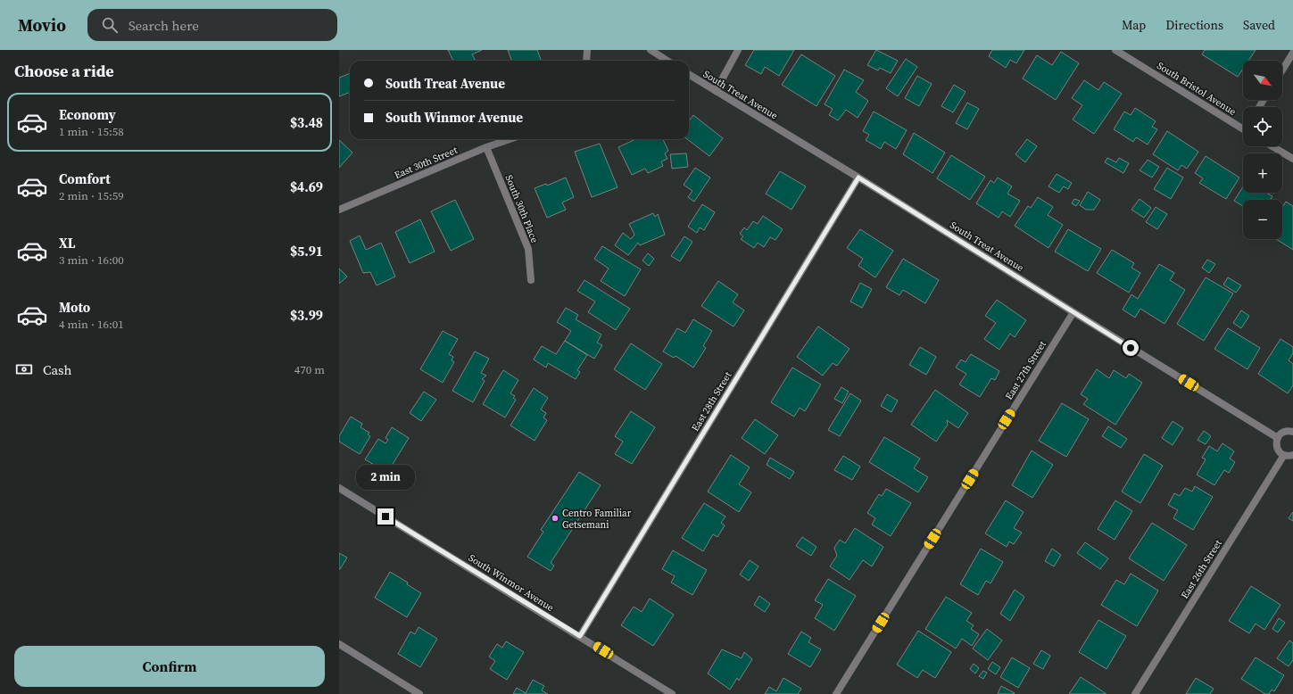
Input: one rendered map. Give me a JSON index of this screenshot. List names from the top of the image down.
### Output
{
  "streets": {
    "street": [
      "South Bristol Avenue",
      "South Treat Avenue",
      "East 30th Street",
      "South 30th Place",
      "East 27th Street",
      "East 28th Street",
      "East 26th Street",
      "South Winmor Avenue"
    ]
  },
  "crossings": [
    ["South Treat Avenue", "East 27th Street"],
    ["South Treat Avenue", "East 28th Street"],
    ["East 30th Street", "South 30th Place"],
    ["East 28th Street", "South Winmor Avenue"]
  ],
  "places": ["Centro Familiar Getsemani"],
  "north": "bottom right",
  "page": {
    "header": "Movio",
    "search": "Search here",
    "nav": ["Map", "Directions", "Saved"],
    "heading": "Choose a ride",
    "map_buttons": ["+", "−"],
    "banner": ["South Treat Avenue", "South Winmor Avenue"],
    "list": [
      {
        "name": "Economy",
        "note": "1 min · 15:58",
        "value": "$3.48"
      },
      {
        "name": "Comfort",
        "note": "2 min · 15:59",
        "value": "$4.69"
      },
      {
        "name": "XL",
        "note": "3 min · 16:00",
        "value": "$5.91"
      },
      {
        "name": "Moto",
        "note": "4 min · 16:01",
        "value": "$3.99"
      }
    ],
    "pay": ["Cash", "470 m"],
    "bubble": "2 min",
    "buttons": "Confirm"
  }
}
